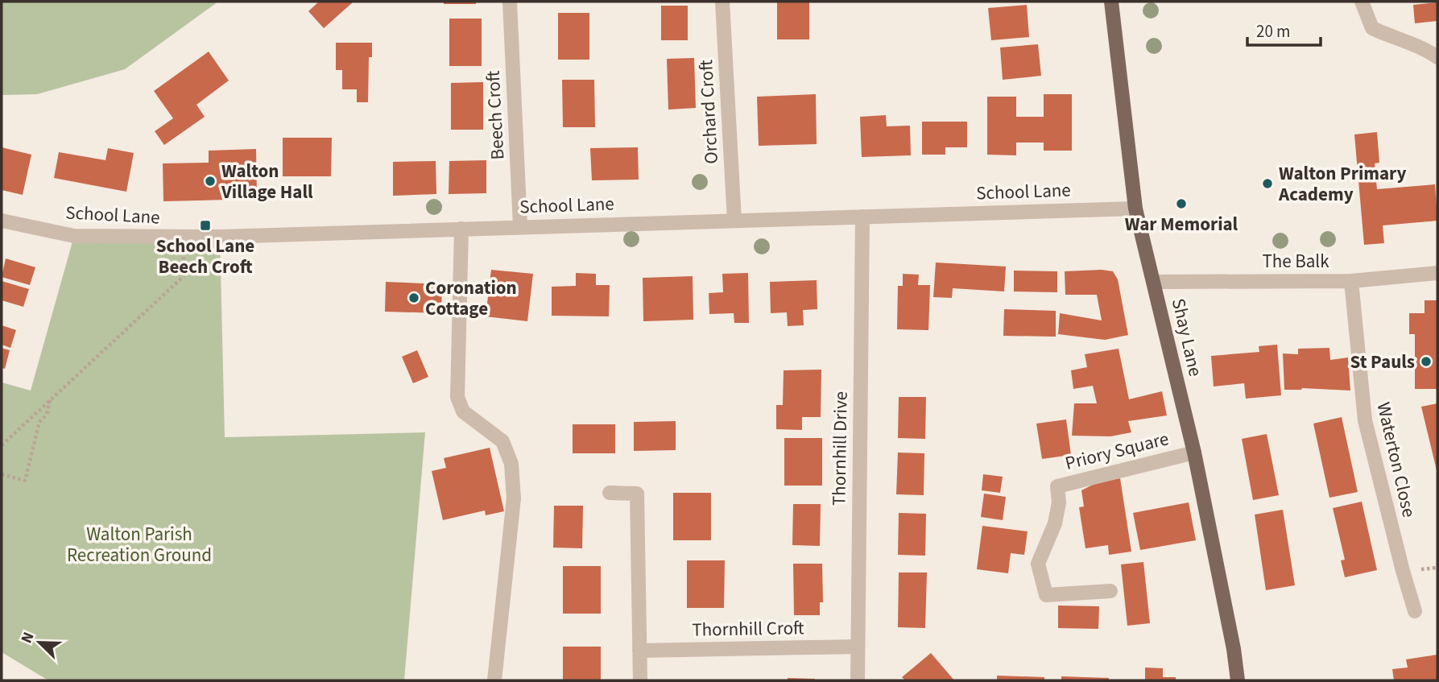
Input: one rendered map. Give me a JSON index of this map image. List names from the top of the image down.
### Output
{
  "streets": {
    "main road": ["Shay Lane"],
    "street": [
      "Orchard Croft",
      "Beech Croft",
      "School Lane",
      "The Balk",
      "Thornhill Drive",
      "Priory Square",
      "Waterton Close",
      "Thornhill Croft"
    ]
  },
  "crossings": [
    ["Orchard Croft", "School Lane"],
    ["Beech Croft", "School Lane"],
    ["School Lane", "Shay Lane"],
    ["School Lane", "Thornhill Drive"],
    ["The Balk", "Shay Lane"],
    ["The Balk", "Waterton Close"],
    ["Shay Lane", "Priory Square"],
    ["Thornhill Drive", "Thornhill Croft"]
  ],
  "parks": ["Walton Parish Recreation Ground"],
  "places": {
    "other": [
      "Walton Village Hall",
      "Walton Primary Academy",
      "War Memorial",
      "Coronation Cottage",
      "St Pauls"
    ],
    "transit": ["School Lane Beech Croft"]
  },
  "scale_bar": "20 m",
  "north": "top left"
}
